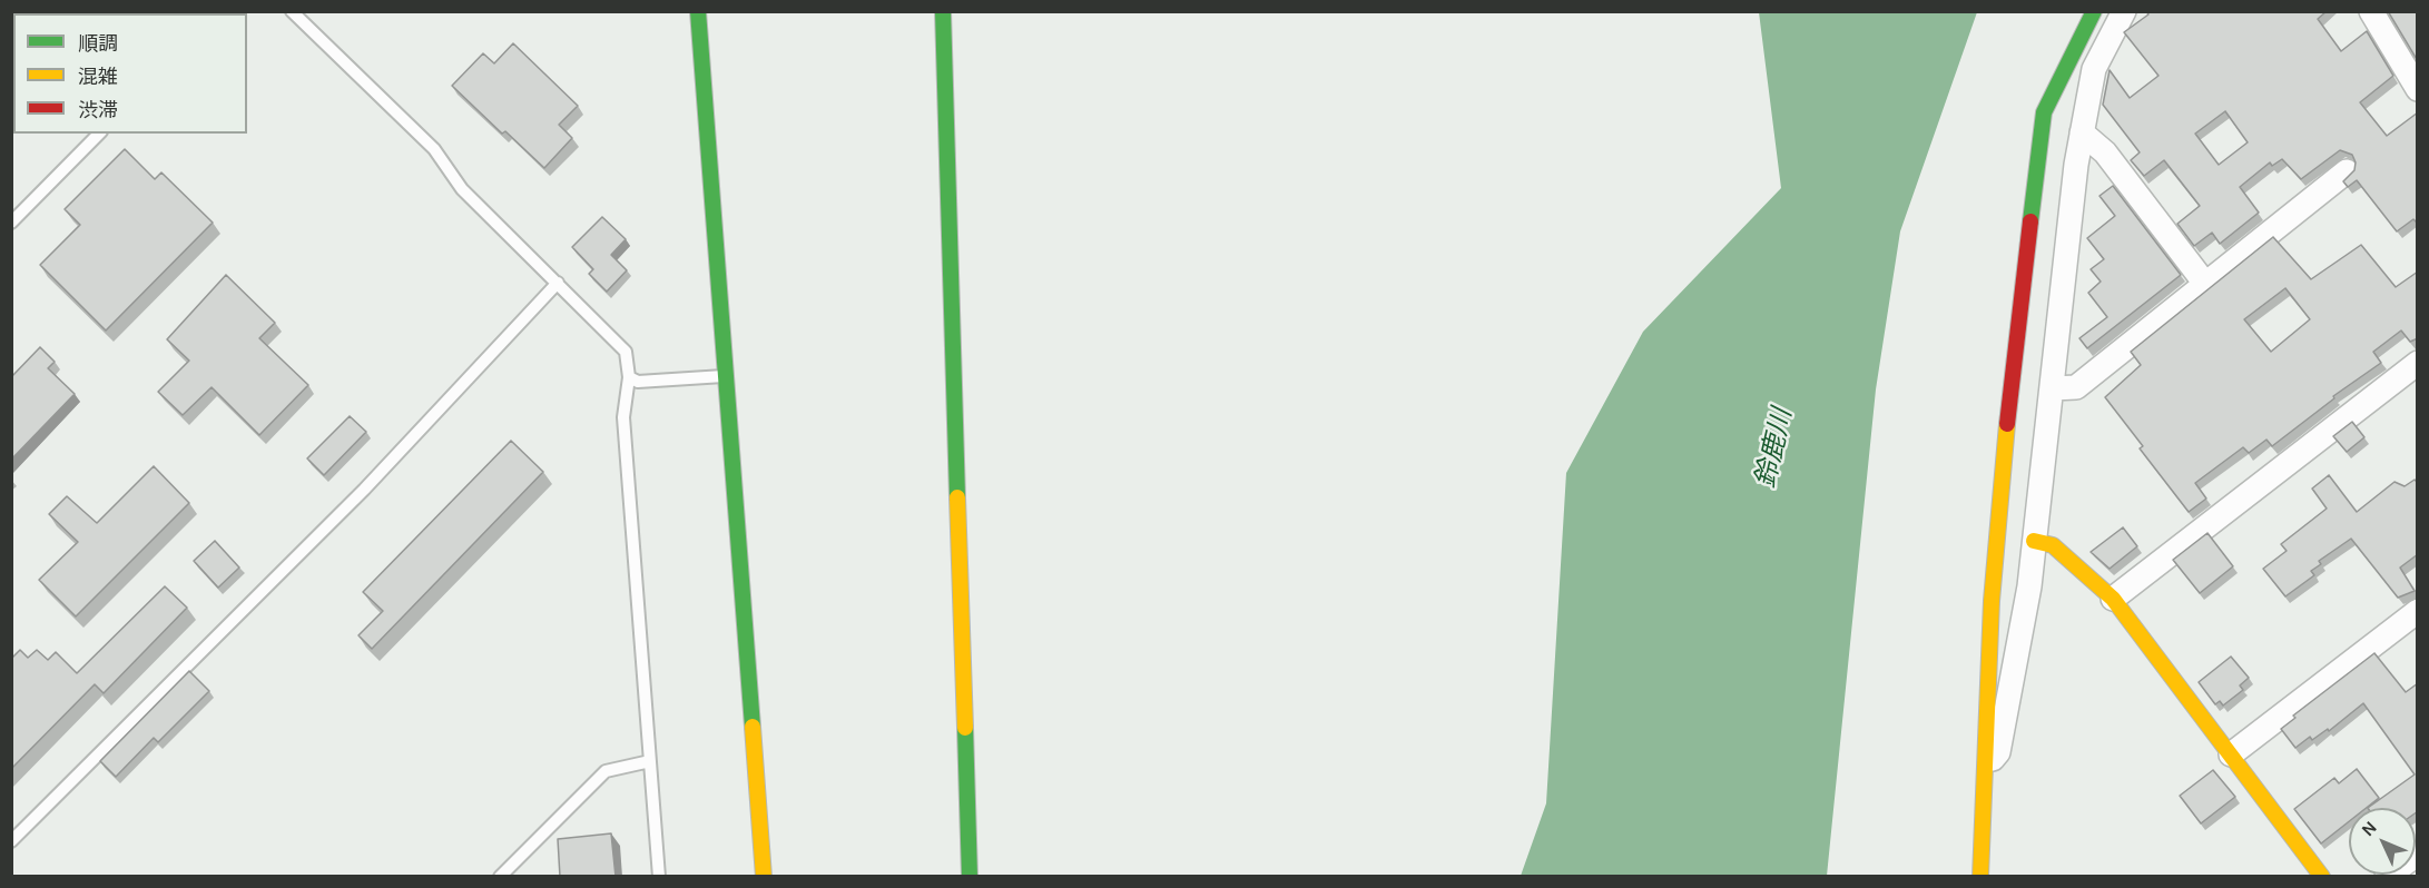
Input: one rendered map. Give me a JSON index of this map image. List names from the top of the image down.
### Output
{
  "water": ["鈴鹿川"],
  "legend": ["順調", "混雑", "渋滞"],
  "north": "top left"
}
